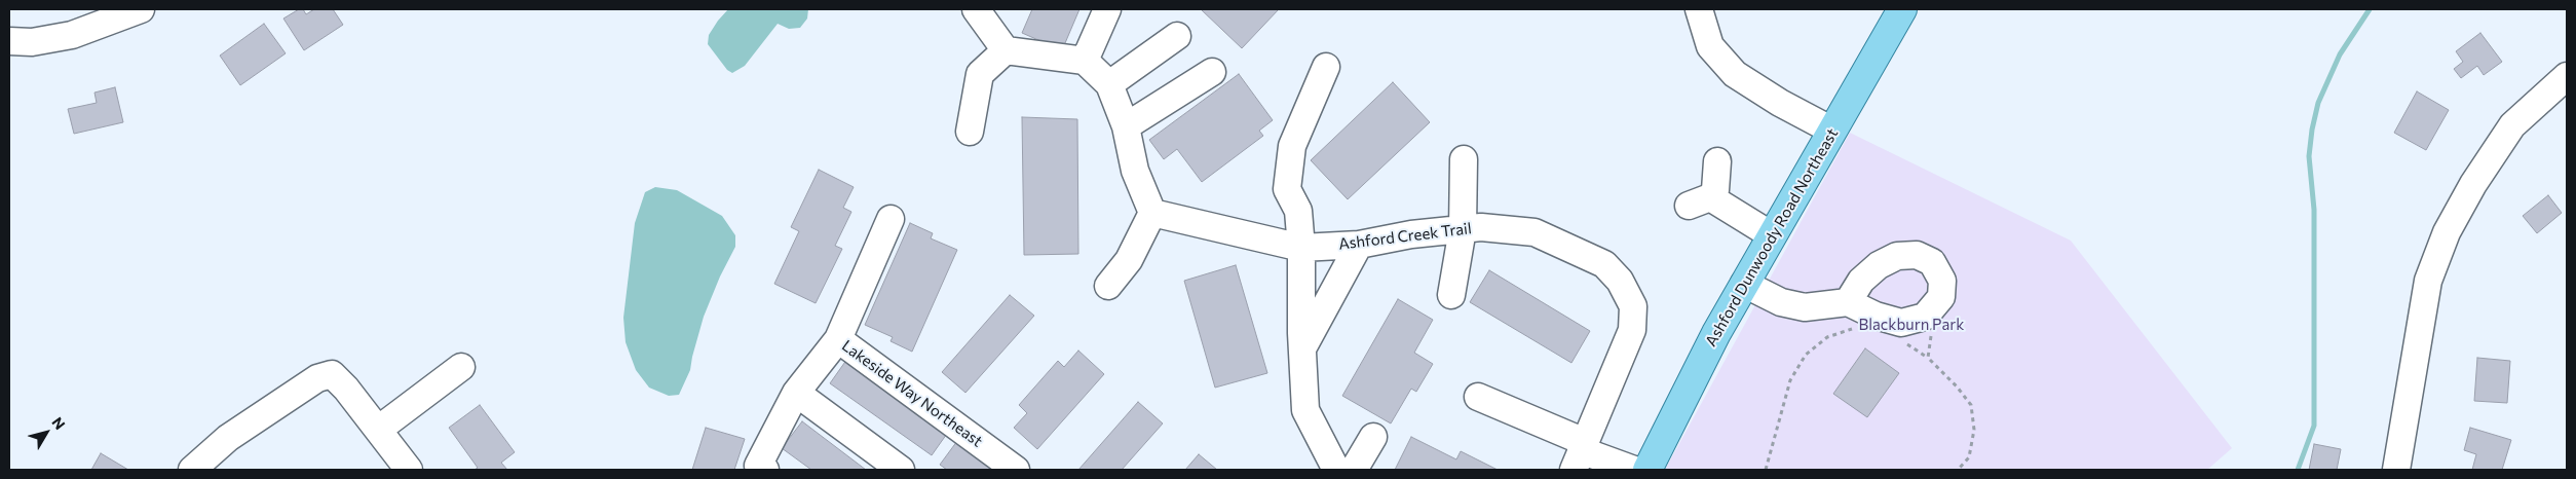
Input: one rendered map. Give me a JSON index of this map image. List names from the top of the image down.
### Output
{
  "streets": {
    "main road": ["Ashford Dunwoody Road Northeast"],
    "street": ["Ashford Creek Trail", "Lakeside Way Northeast"]
  },
  "parks": ["Blackburn Park"],
  "north": "top right"
}
